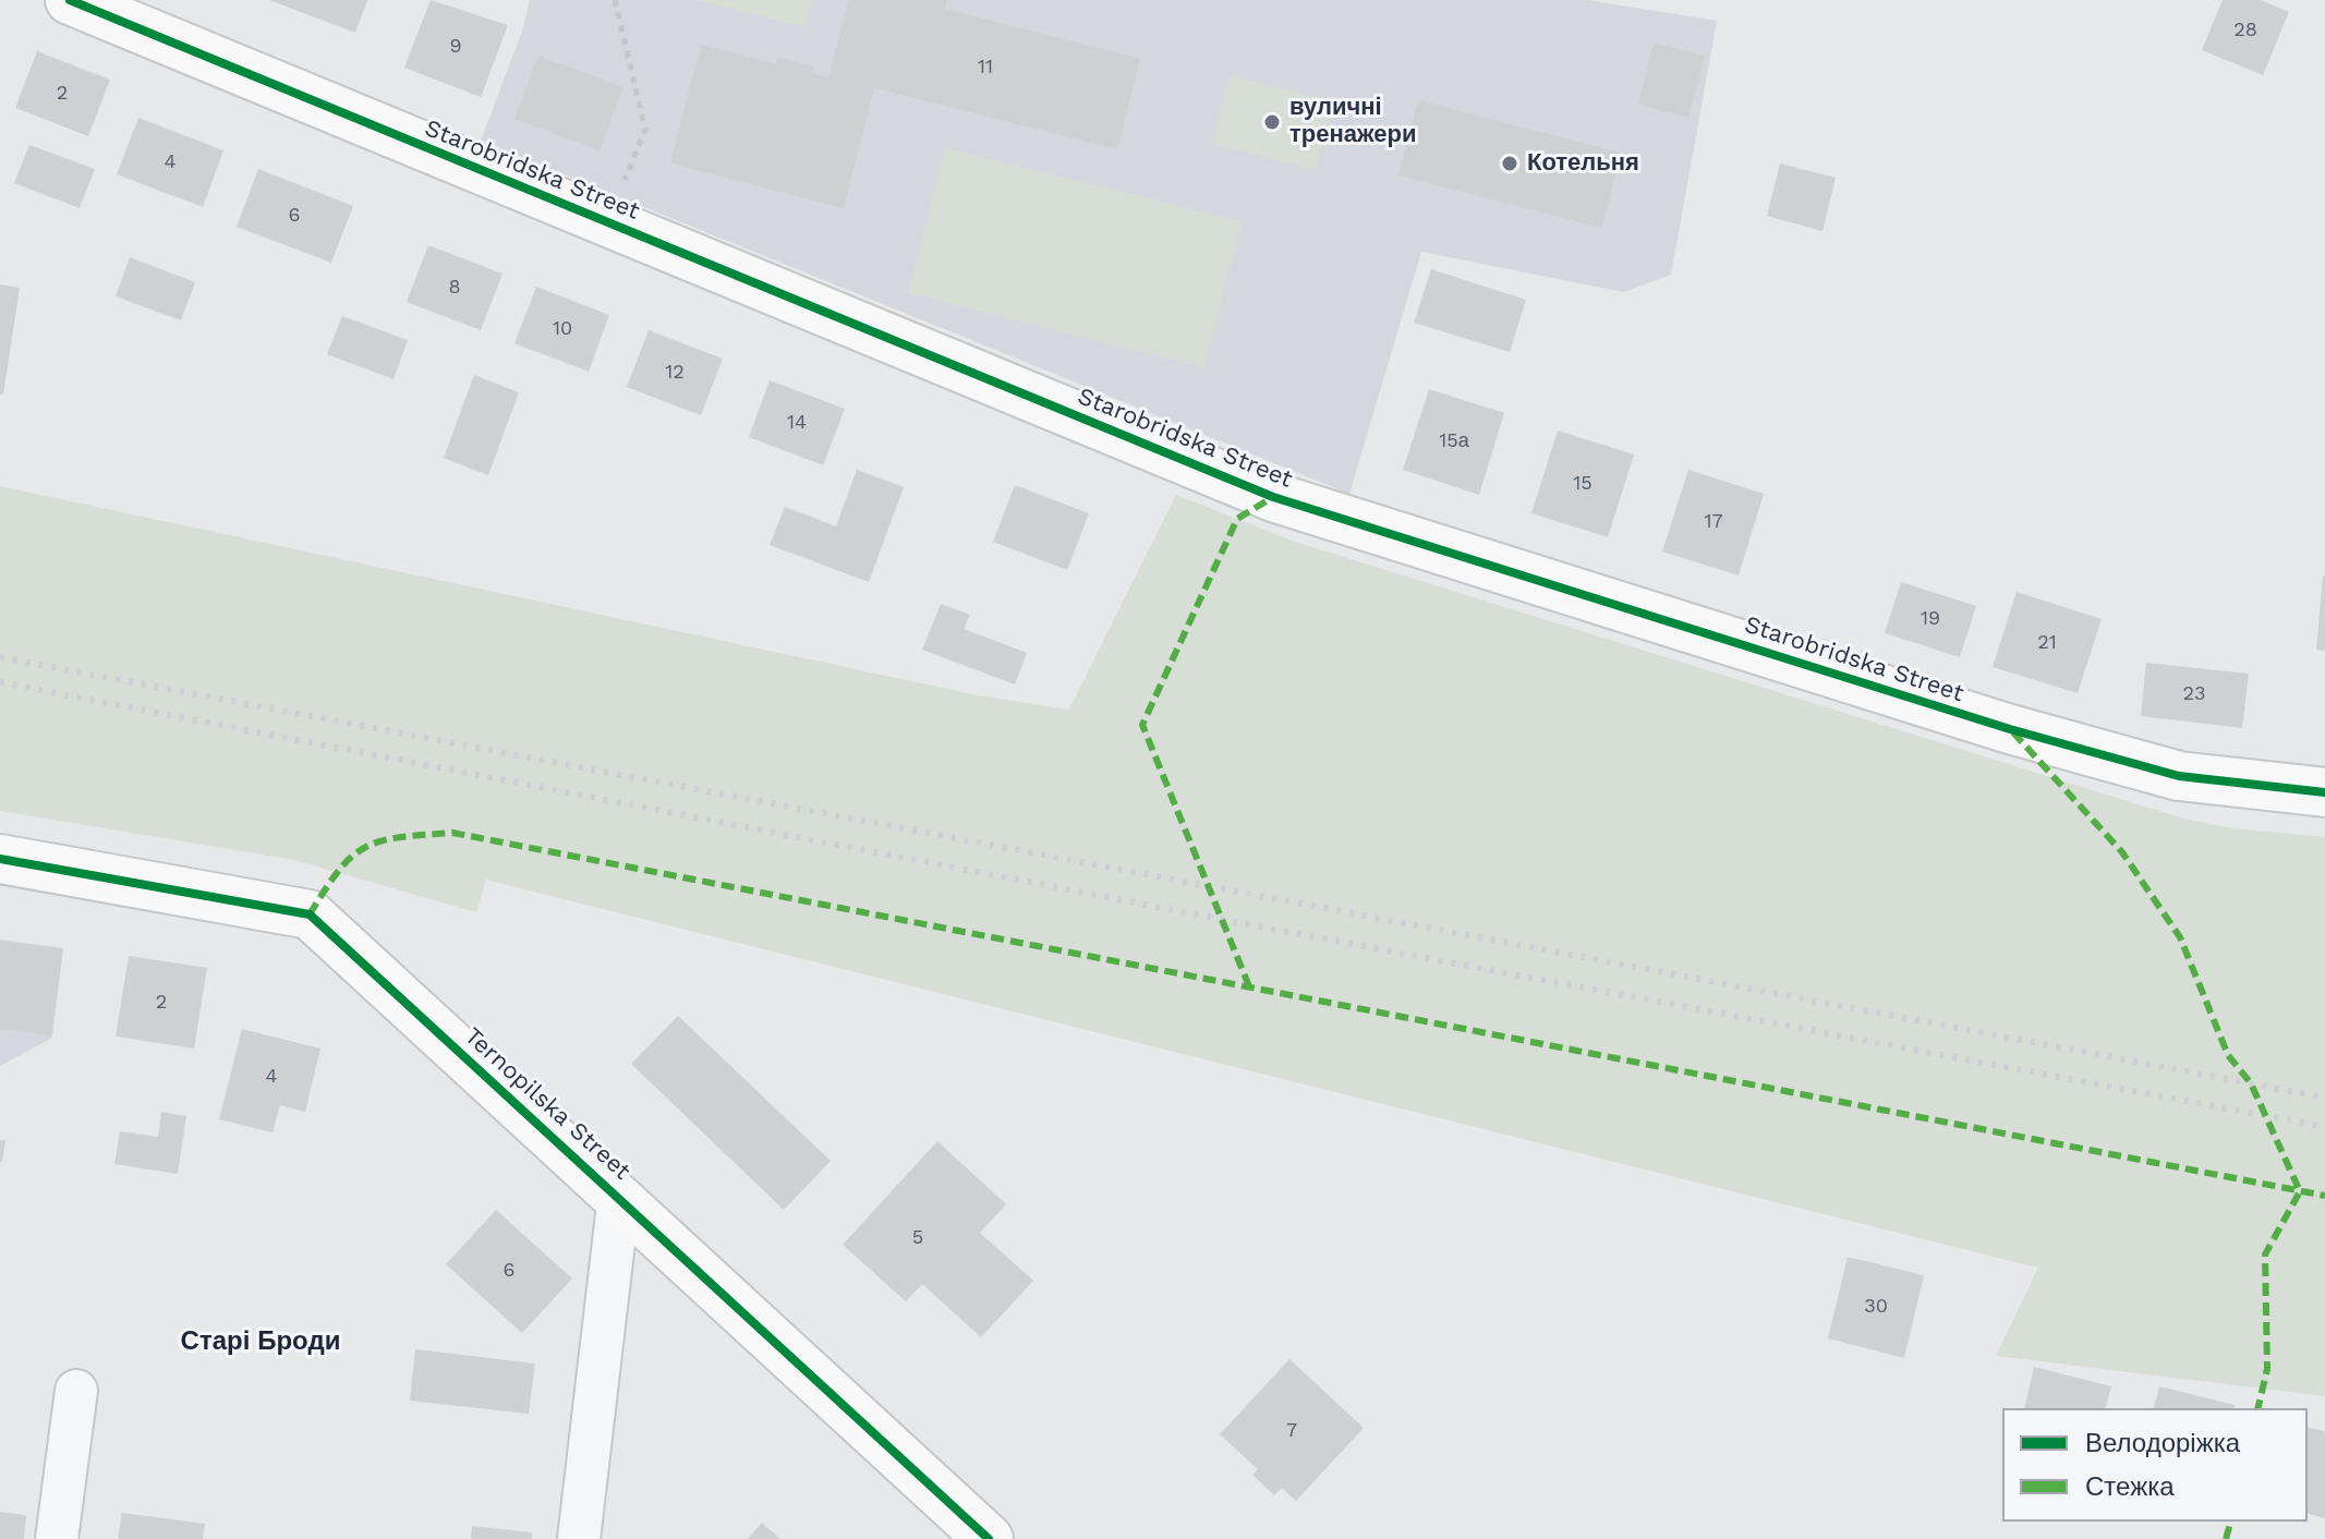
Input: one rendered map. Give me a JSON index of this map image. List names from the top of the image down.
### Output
{
  "streets": {
    "street": ["Starobridska Street", "Ternopilska Street"]
  },
  "districts": ["Старі Броди"],
  "places": ["вуличні тренажери", "Котельня"],
  "house_numbers": [
    "28",
    "9",
    "11",
    "2",
    "4",
    "6",
    "8",
    "10",
    "12",
    "14",
    "15а",
    "15",
    "17",
    "19",
    "21",
    "23",
    "2",
    "4",
    "5",
    "6",
    "30",
    "7"
  ],
  "legend": ["Велодоріжка", "Стежка"]
}
